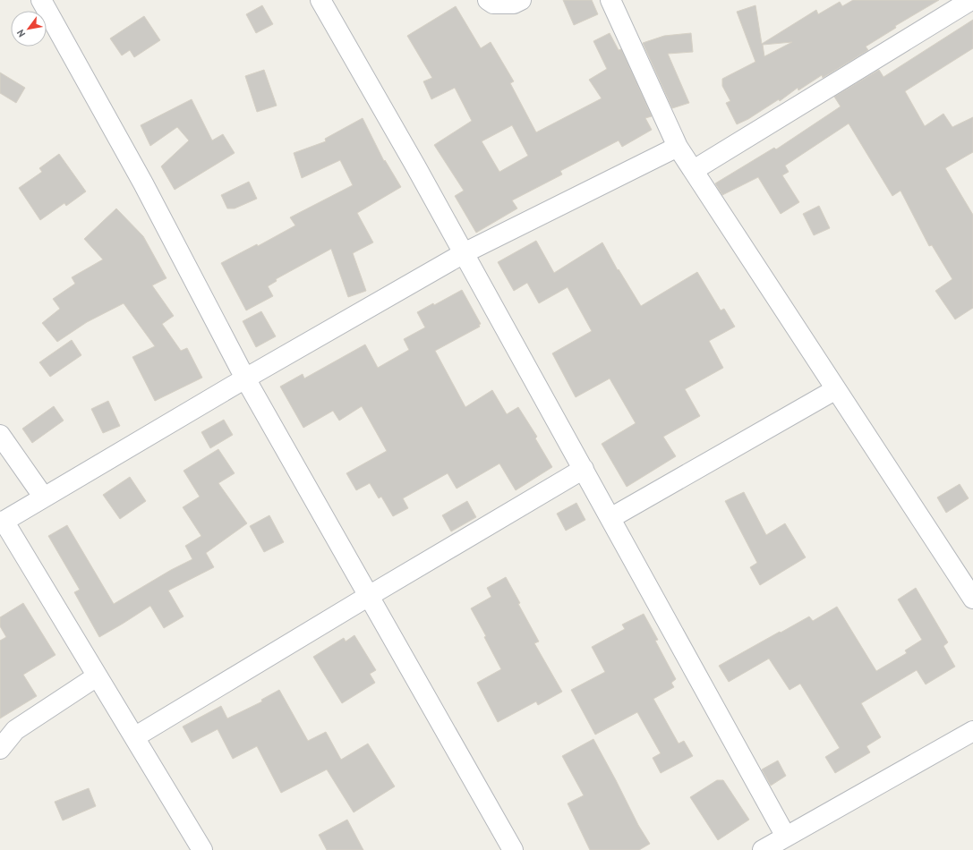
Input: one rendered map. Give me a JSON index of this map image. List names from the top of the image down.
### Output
{
  "north": "bottom left"
}
